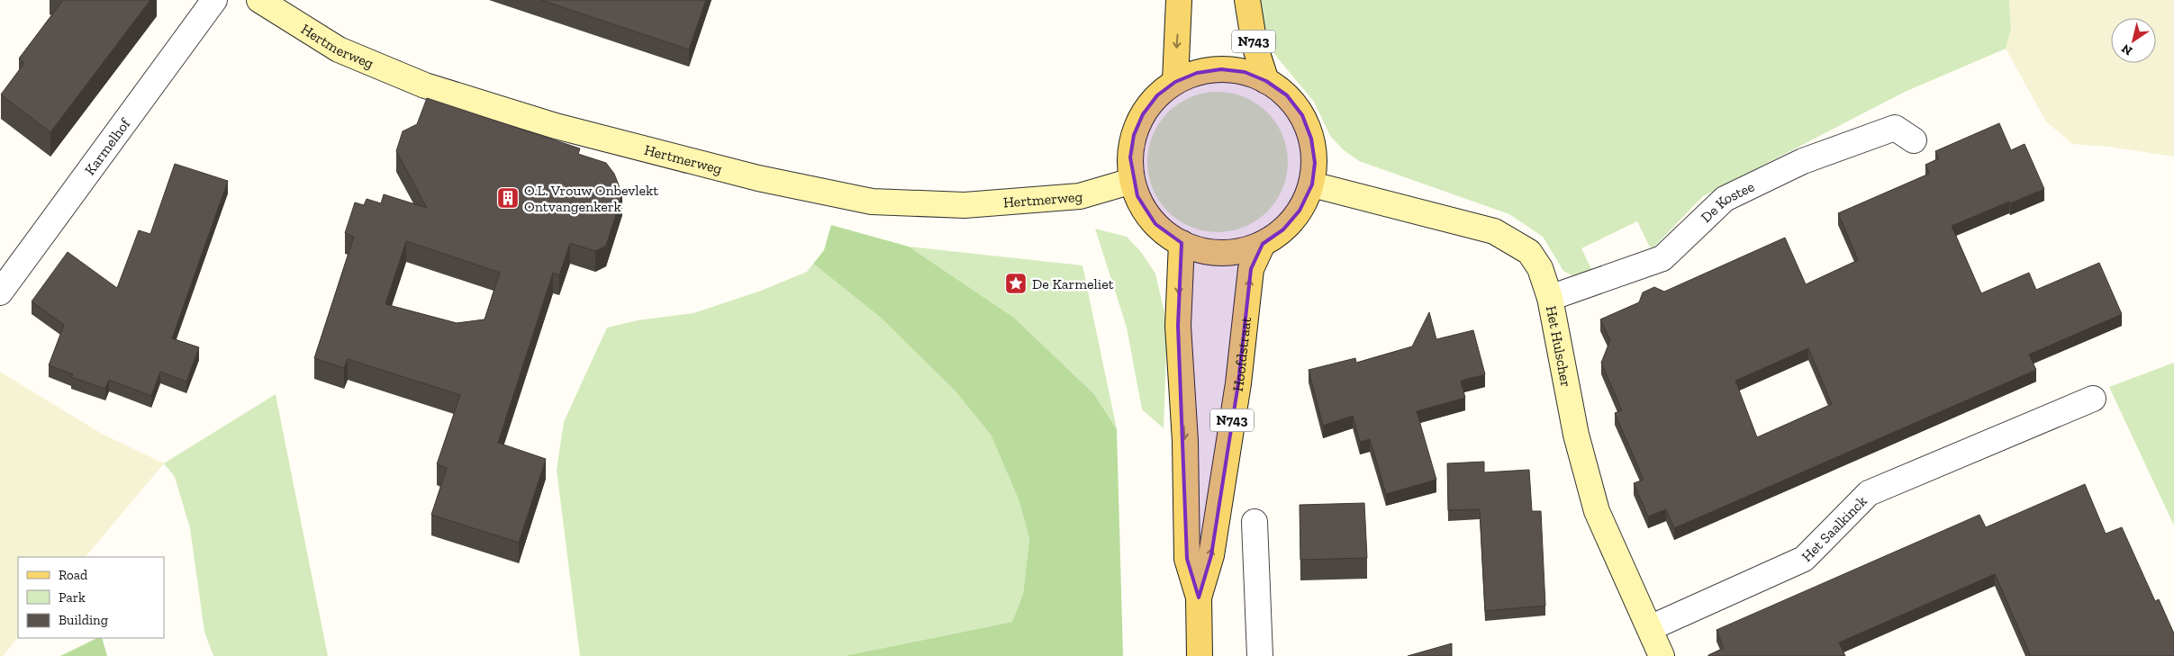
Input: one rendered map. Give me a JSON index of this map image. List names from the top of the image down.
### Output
{
  "streets": {
    "main road": ["N743", "Hoofdstraat"],
    "street": [
      "Hertmerweg",
      "Karmelhof",
      "De Kostee",
      "Het Hulscher",
      "Het Saalkinck"
    ]
  },
  "crossings": [
    ["N743", "Hertmerweg"],
    ["N743", "Het Hulscher"],
    ["N743", "Hoofdstraat"],
    ["De Kostee", "Het Hulscher"],
    ["Het Hulscher", "Het Saalkinck"]
  ],
  "places": {
    "building": ["O.L. Vrouw Onbevlekt Ontvangenkerk"],
    "place": ["De Karmeliet"]
  },
  "legend": ["Road", "Park", "Building"],
  "north": "bottom left"
}
